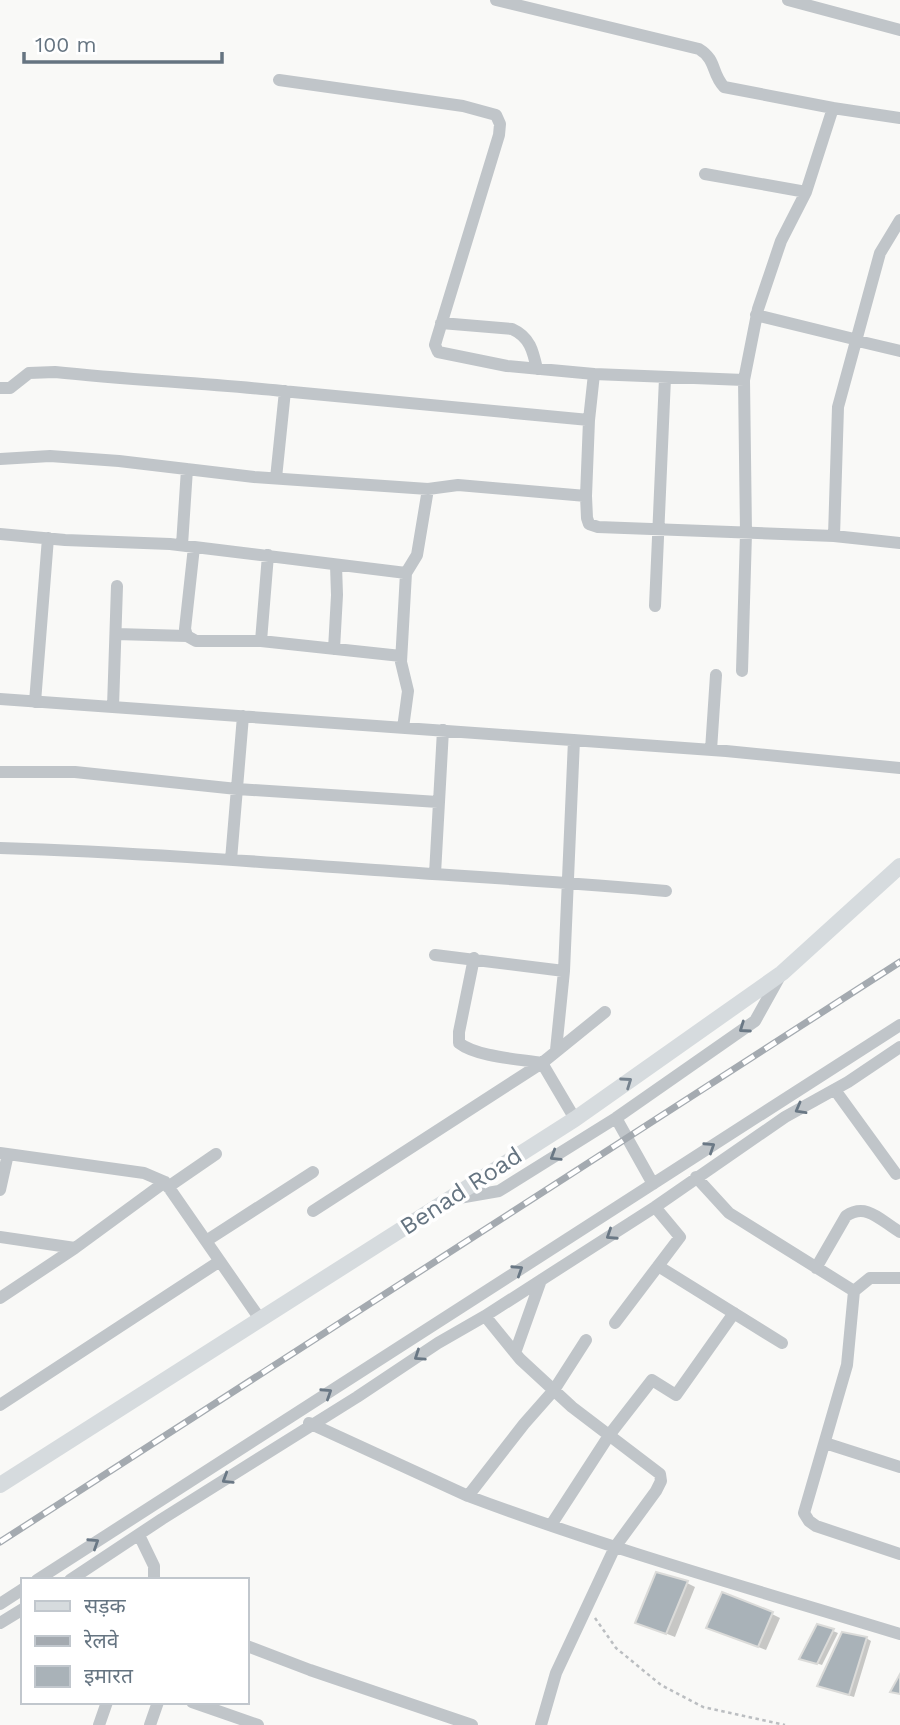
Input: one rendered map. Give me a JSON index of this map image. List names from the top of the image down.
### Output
{
  "streets": {
    "main road": ["Benad Road"]
  },
  "legend": ["सड़क", "रेलवे", "इमारत"],
  "scale_bar": "100 m"
}
